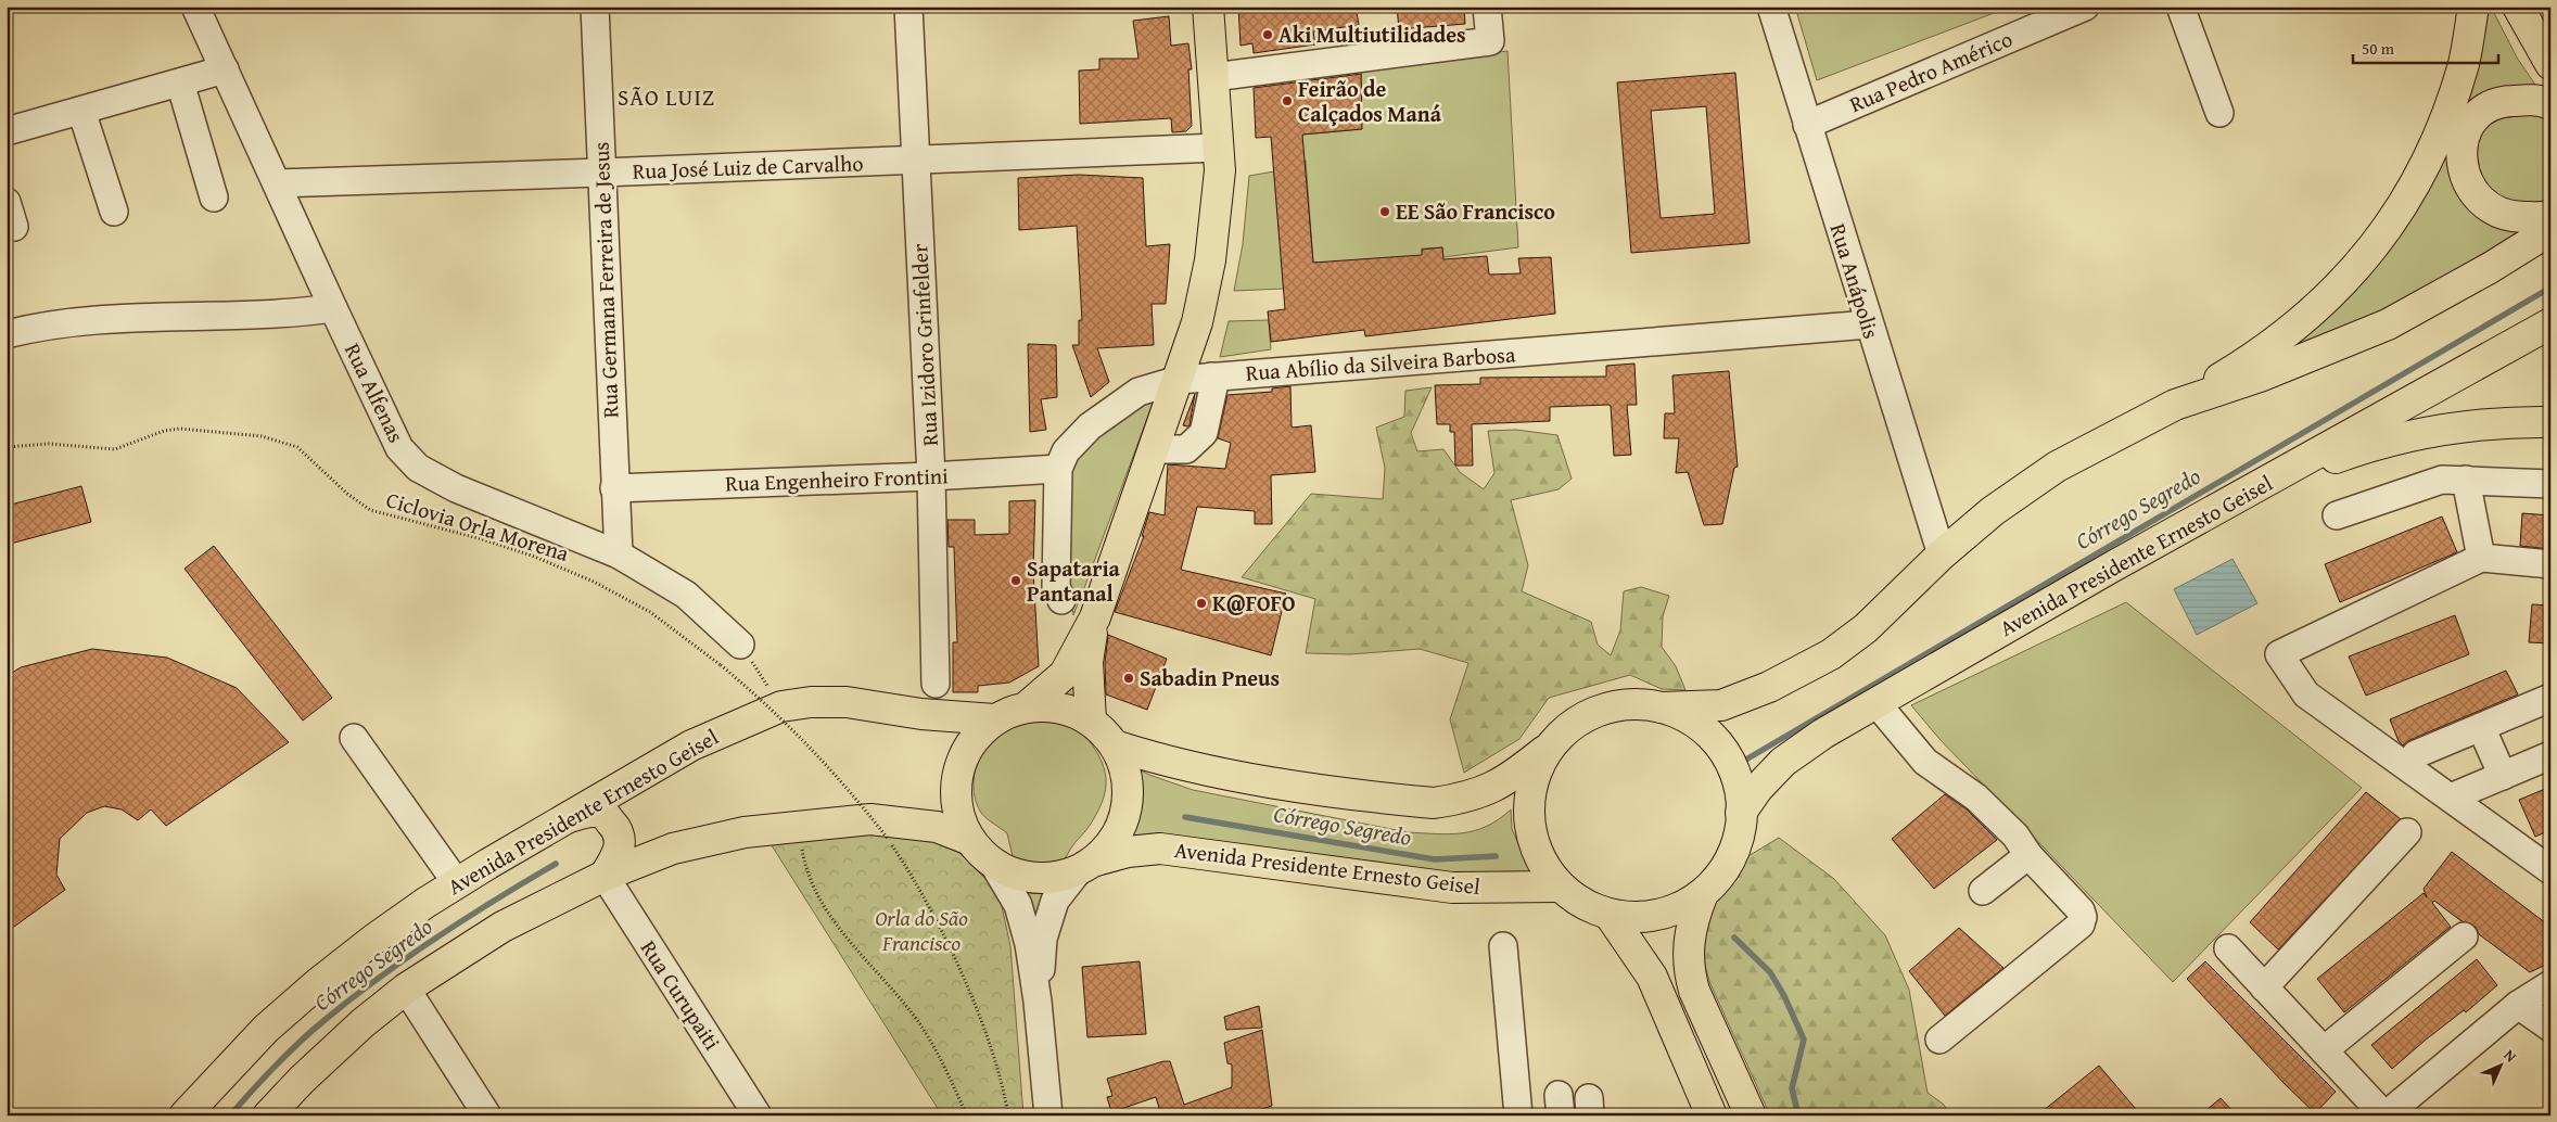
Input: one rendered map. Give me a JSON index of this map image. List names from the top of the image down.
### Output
{
  "streets": {
    "main road": ["Avenida Presidente Ernesto Geisel"],
    "street": [
      "Rua Pedro Américo",
      "Rua José Luiz de Carvalho",
      "Rua Germana Ferreira de Jesus",
      "Rua Anápolis",
      "Rua Izidoro Grinfelder",
      "Rua Abílio da Silveira Barbosa",
      "Rua Alfenas",
      "Rua Engenheiro Frontini",
      "Rua Curupaiti"
    ],
    "path": ["Ciclovia Orla Morena"]
  },
  "crossings": [
    ["Rua Pedro Américo", "Rua Anápolis"],
    ["Rua José Luiz de Carvalho", "Rua Germana Ferreira de Jesus"],
    ["Rua José Luiz de Carvalho", "Rua Izidoro Grinfelder"],
    ["Rua José Luiz de Carvalho", "Rua Alfenas"],
    ["Rua Germana Ferreira de Jesus", "Rua Alfenas"],
    ["Rua Germana Ferreira de Jesus", "Rua Engenheiro Frontini"],
    ["Rua Anápolis", "Rua Abílio da Silveira Barbosa"],
    ["Rua Izidoro Grinfelder", "Rua Engenheiro Frontini"],
    ["Rua Abílio da Silveira Barbosa", "Rua Engenheiro Frontini"]
  ],
  "districts": ["SÃO LUIZ"],
  "water": ["Córrego Segredo"],
  "parks": ["Orla do São Francisco"],
  "places": [
    "Aki Multiutilidades",
    "Feirão de Calçados Maná",
    "EE São Francisco",
    "Sapataria Pantanal",
    "K@FOFO",
    "Sabadin Pneus"
  ],
  "scale_bar": "50 m",
  "north": "top right"
}
